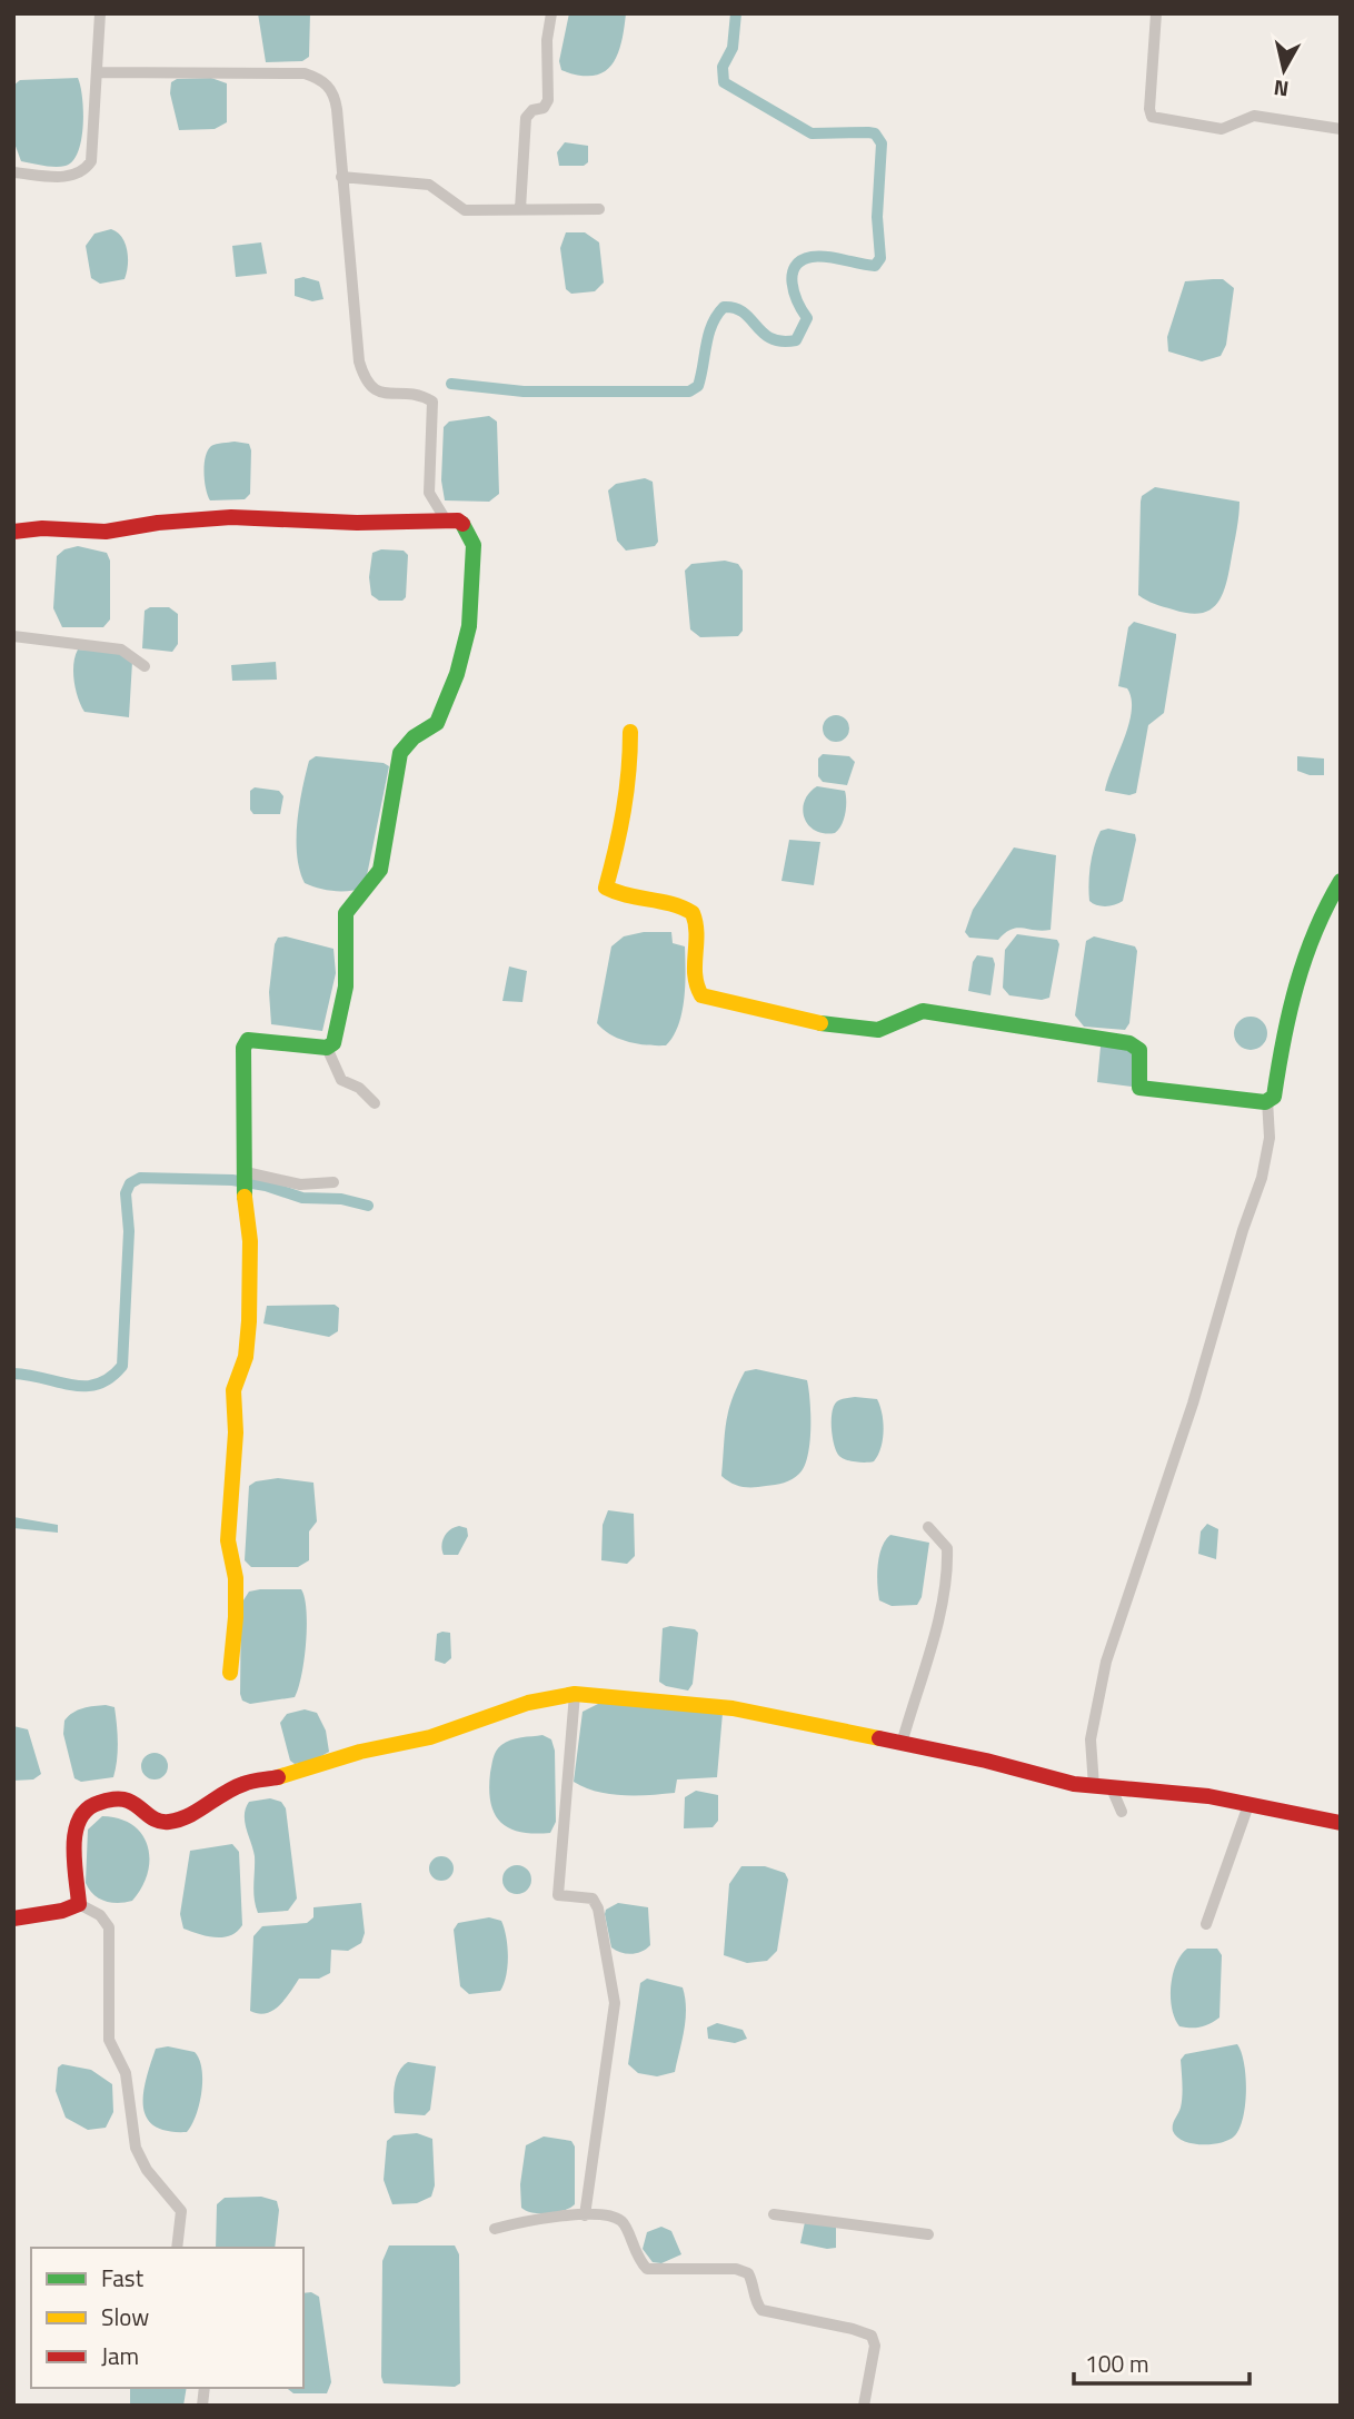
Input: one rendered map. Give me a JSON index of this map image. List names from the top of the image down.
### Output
{
  "legend": ["Fast", "Slow", "Jam"],
  "scale_bar": "100 m",
  "north": "bottom"
}
